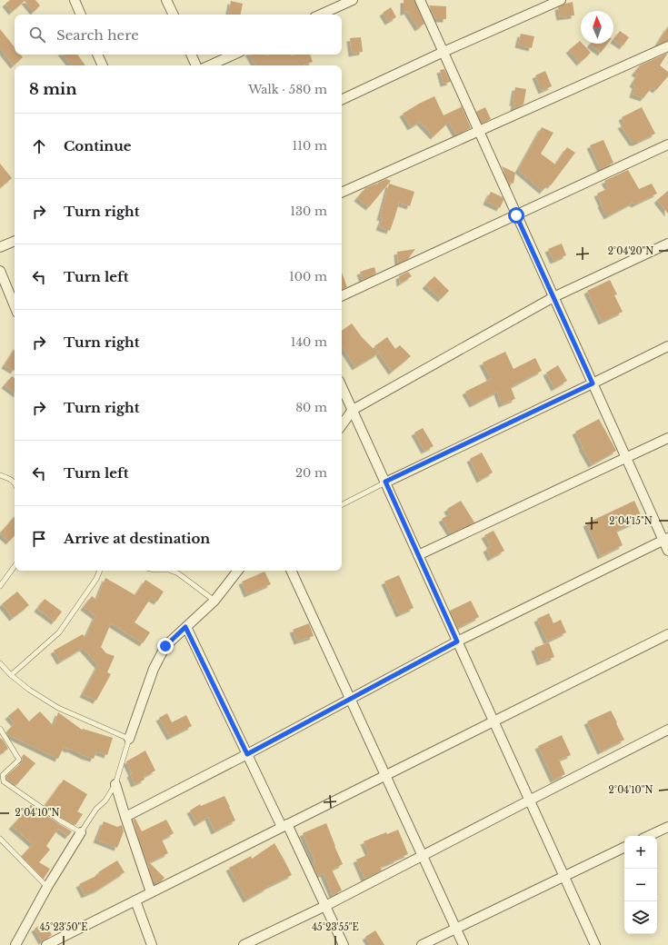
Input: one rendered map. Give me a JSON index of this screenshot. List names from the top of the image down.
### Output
{
  "north": "top",
  "page": {
    "search": "Search here",
    "heading": ["8 min", "Walk · 580 m"],
    "list": [
      ["Continue", "110 m"],
      ["Turn right", "130 m"],
      ["Turn left", "100 m"],
      ["Turn right", "140 m"],
      ["Turn right", "80 m"],
      ["Turn left", "20 m"],
      "Arrive at destination"
    ],
    "map_buttons": ["+", "−"]
  },
  "coordinates": [
    "2°04'20\"N",
    "2°04'15\"N",
    "2°04'10\"N",
    "45°23'50\"E",
    "45°23'55\"E"
  ]
}
